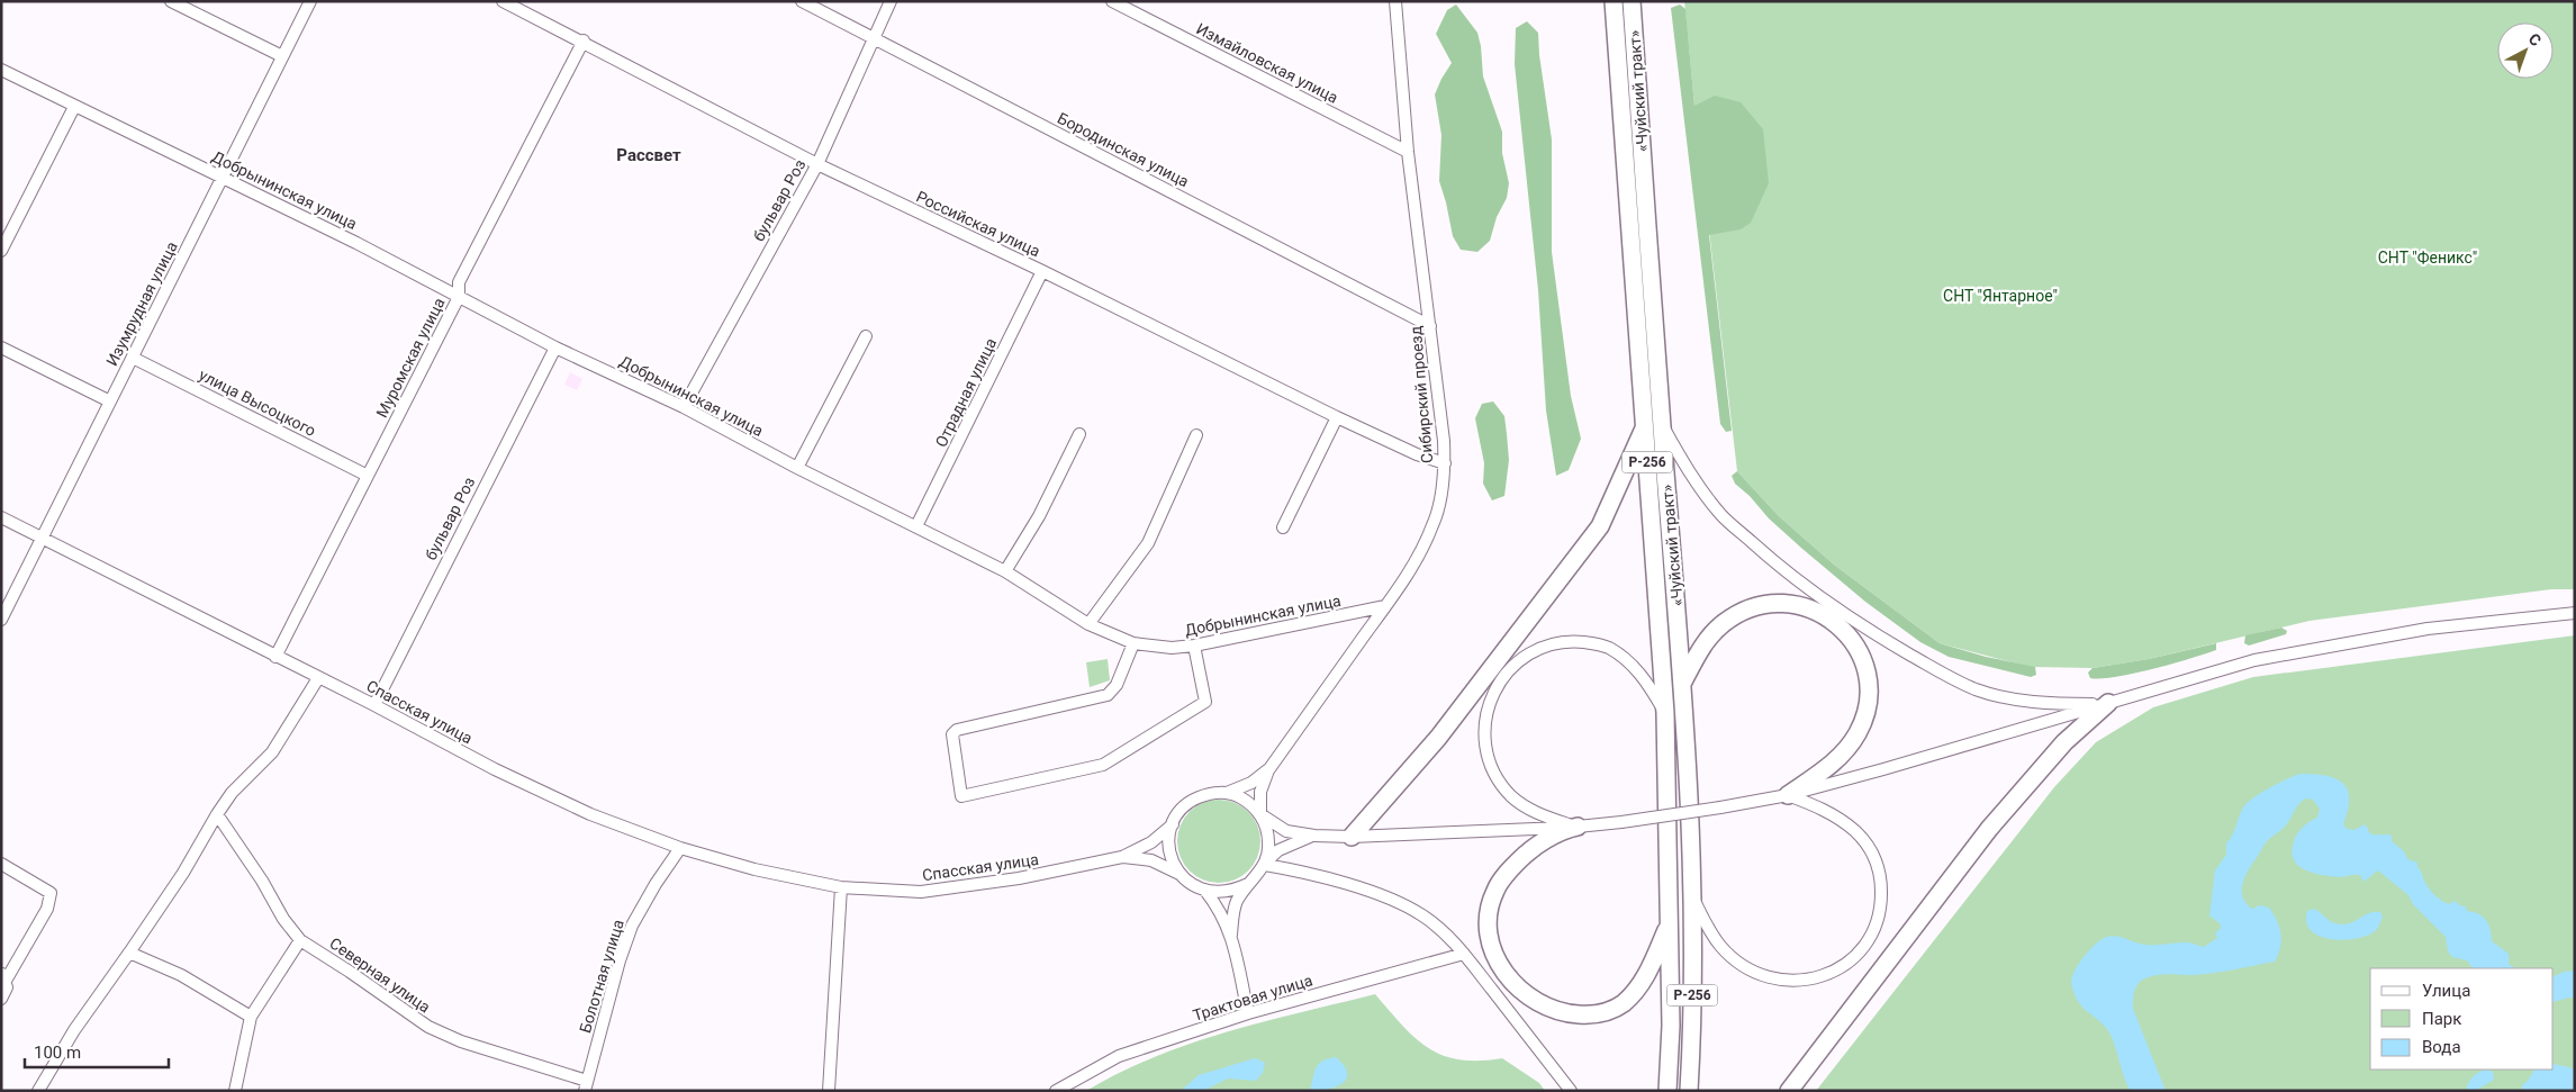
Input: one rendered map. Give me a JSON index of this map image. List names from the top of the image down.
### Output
{
  "streets": {
    "highway": ["«Чуйский тракт»", "Р-256"],
    "street": [
      "Измайловская улица",
      "Бородинская улица",
      "Добрынинская улица",
      "бульвар Роз",
      "Российская улица",
      "Изумрудная улица",
      "Муромская улица",
      "Отрадная улица",
      "Сибирский проезд",
      "улица Высоцкого",
      "Спасская улица",
      "Северная улица",
      "Болотная улица",
      "Трактовая улица"
    ]
  },
  "crossings": [
    ["Измайловская улица", "Сибирский проезд"],
    ["Бородинская улица", "бульвар Роз"],
    ["Бородинская улица", "Сибирский проезд"],
    ["Добрынинская улица", "бульвар Роз"],
    ["Добрынинская улица", "Изумрудная улица"],
    ["Добрынинская улица", "Муромская улица"],
    ["Добрынинская улица", "Отрадная улица"],
    ["Добрынинская улица", "Сибирский проезд"],
    ["бульвар Роз", "Российская улица"],
    ["бульвар Роз", "Спасская улица"],
    ["Российская улица", "Муромская улица"],
    ["Российская улица", "Отрадная улица"],
    ["Российская улица", "Сибирский проезд"],
    ["Изумрудная улица", "улица Высоцкого"],
    ["Изумрудная улица", "Спасская улица"],
    ["Муромская улица", "улица Высоцкого"],
    ["Муромская улица", "Спасская улица"],
    ["Сибирский проезд", "Спасская улица"],
    ["Спасская улица", "Болотная улица"],
    ["Северная улица", "Болотная улица"]
  ],
  "districts": ["Рассвет"],
  "parks": ["СНТ \"Феникс\"", "СНТ \"Янтарное\""],
  "legend": ["Улица", "Парк", "Вода"],
  "scale_bar": "100 m",
  "north": "top right"
}
